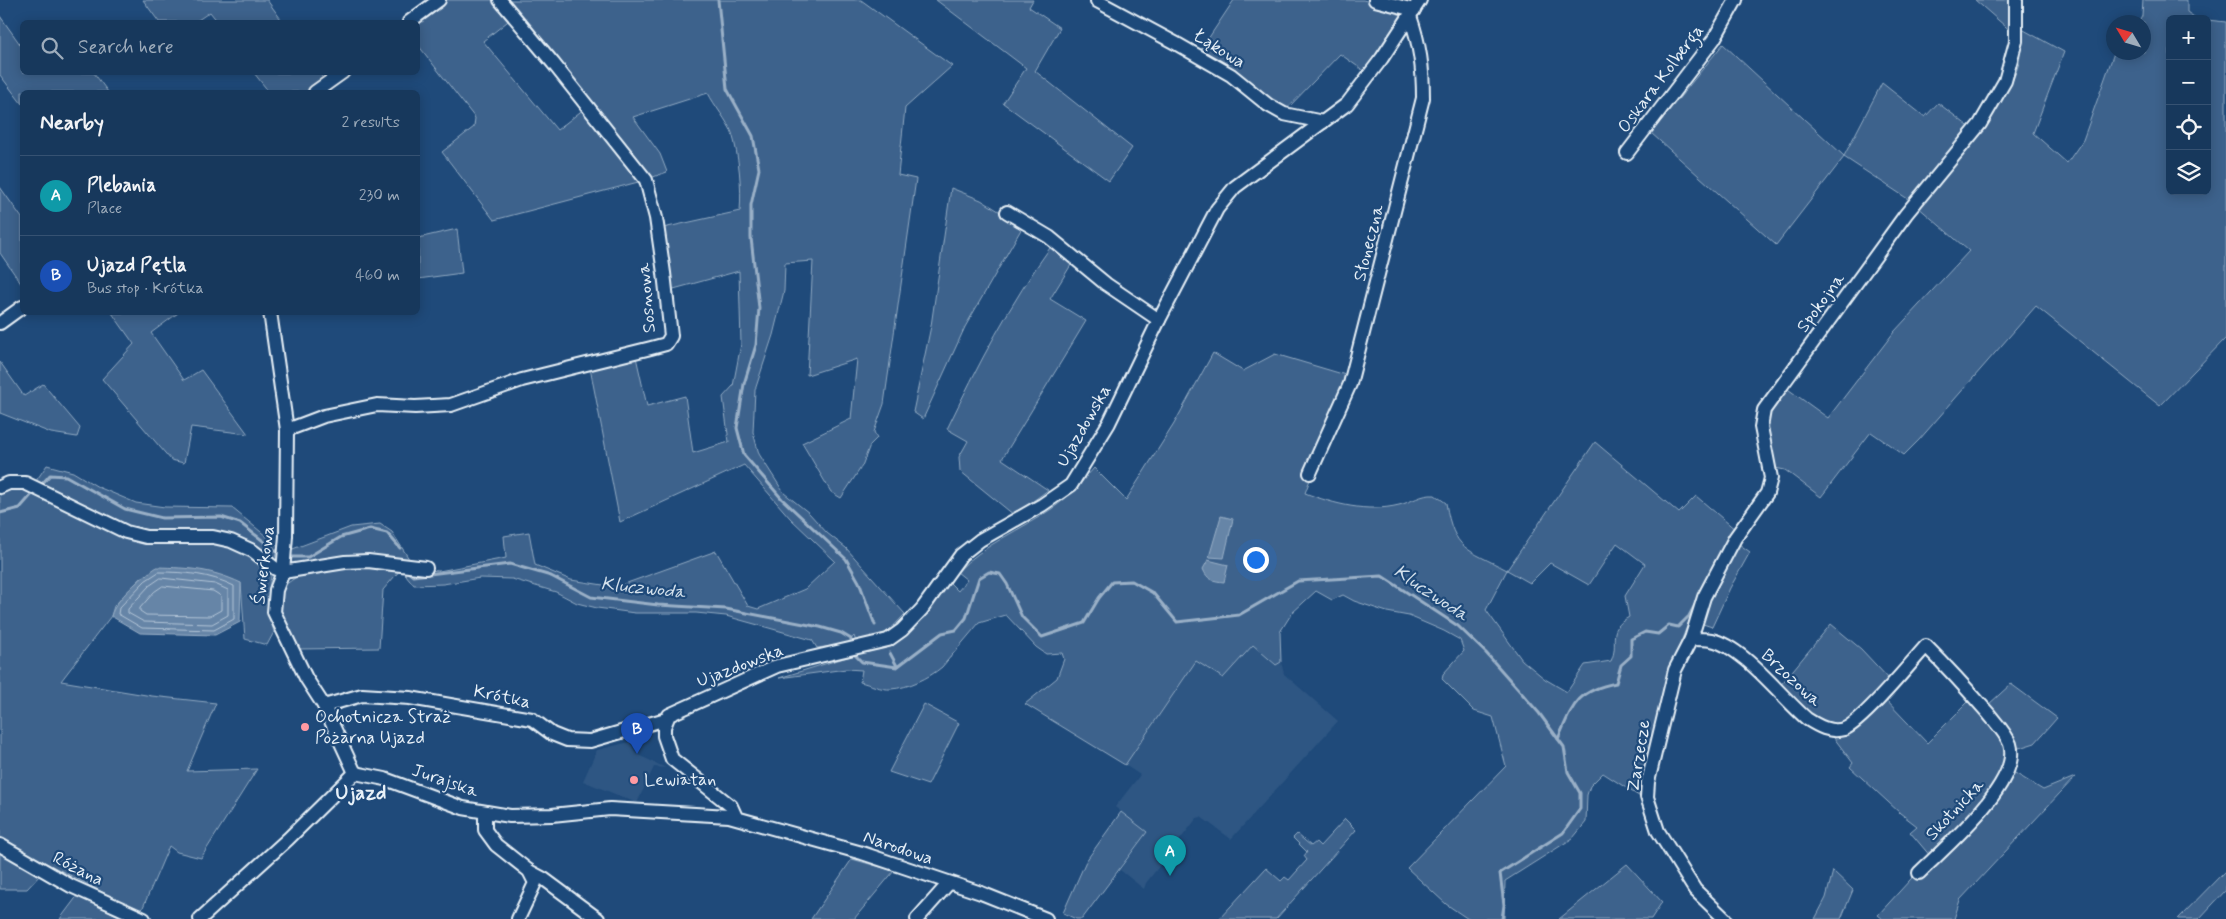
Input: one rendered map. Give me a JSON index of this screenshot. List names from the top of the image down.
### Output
{
  "streets": {
    "street": [
      "Łąkowa",
      "Oskara Kolberga",
      "Słoneczna",
      "Sosnowa",
      "Spokojna",
      "Ujazdowska",
      "Świerkowa",
      "Brzozowa",
      "Krótka",
      "Zarzecze",
      "Jurajska",
      "Skotnicka",
      "Narodowa",
      "Różana"
    ]
  },
  "crossings": [
    ["Łąkowa", "Ujazdowska"],
    ["Słoneczna", "Ujazdowska"],
    ["Sosnowa", "Świerkowa"],
    ["Spokojna", "Brzozowa"],
    ["Spokojna", "Zarzecze"],
    ["Ujazdowska", "Krótka"],
    ["Świerkowa", "Krótka"],
    ["Świerkowa", "Jurajska"],
    ["Brzozowa", "Zarzecze"],
    ["Brzozowa", "Skotnicka"],
    ["Jurajska", "Narodowa"]
  ],
  "districts": ["Ujazd"],
  "water": ["Kluczwoda"],
  "places": ["Ochotnicza Straż Pożarna Ujazd", "Lewiatan"],
  "north": "top left",
  "page": {
    "map_buttons": ["+", "−"],
    "search": "Search here",
    "heading": ["Nearby", "2 results"],
    "list": [
      {
        "mark": "A",
        "name": "Plebania",
        "note": "Place",
        "value": "230 m"
      },
      {
        "mark": "B",
        "name": "Ujazd Pętla",
        "note": "Bus stop · Krótka",
        "value": "460 m"
      }
    ],
    "pins": ["B", "A"]
  }
}
